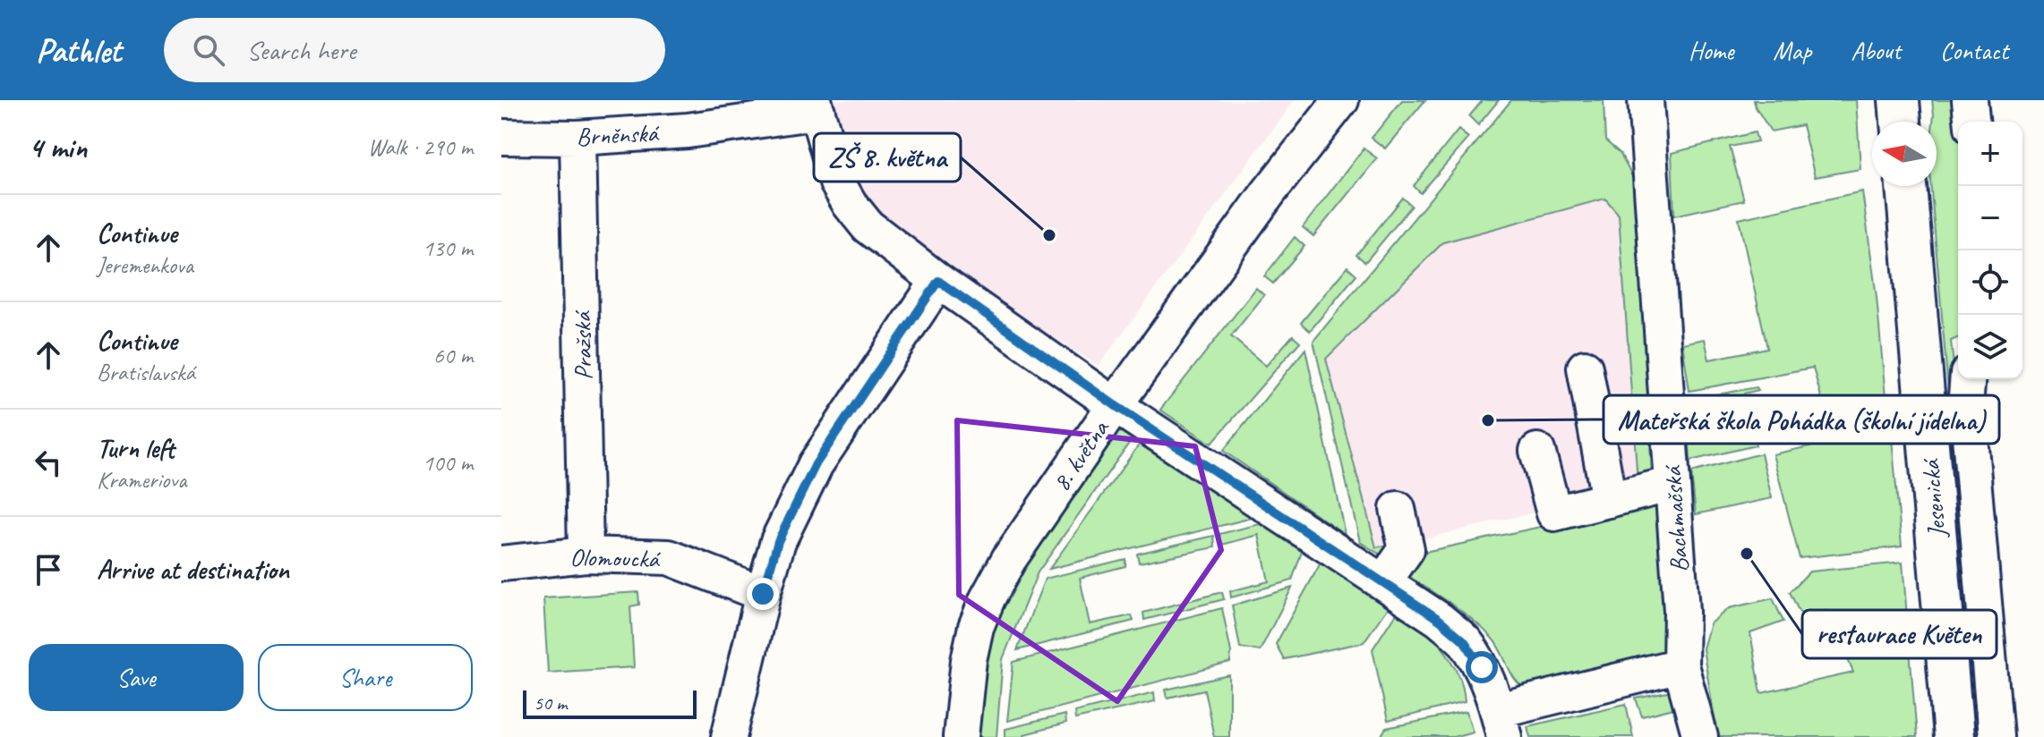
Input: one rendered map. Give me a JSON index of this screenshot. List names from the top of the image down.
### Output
{
  "streets": {
    "main road": ["Jesenická"],
    "street": [
      "Brněnská",
      "Pražská",
      "8. května",
      "Bachmačská",
      "Olomoucká"
    ]
  },
  "crossings": [
    ["Brněnská", "Pražská"],
    ["Pražská", "Olomoucká"]
  ],
  "places": ["ZŠ 8. května", "Mateřská škola Pohádka (školní jídelna)", "restaurace Květen"],
  "scale_bar": "50 m",
  "north": "left",
  "page": {
    "header": "Pathlet",
    "search": "Search here",
    "nav": [
      "Home",
      "Map",
      "About",
      "Contact"
    ],
    "heading": ["4 min", "Walk · 290 m"],
    "map_buttons": ["+", "−"],
    "list": [
      ["Continue", "Jeremenkova", "130 m"],
      ["Continue", "Bratislavská", "60 m"],
      ["Turn left", "Krameriova", "100 m"],
      "Arrive at destination"
    ],
    "buttons": ["Save", "Share"],
    "scale": "50 m"
  }
}
